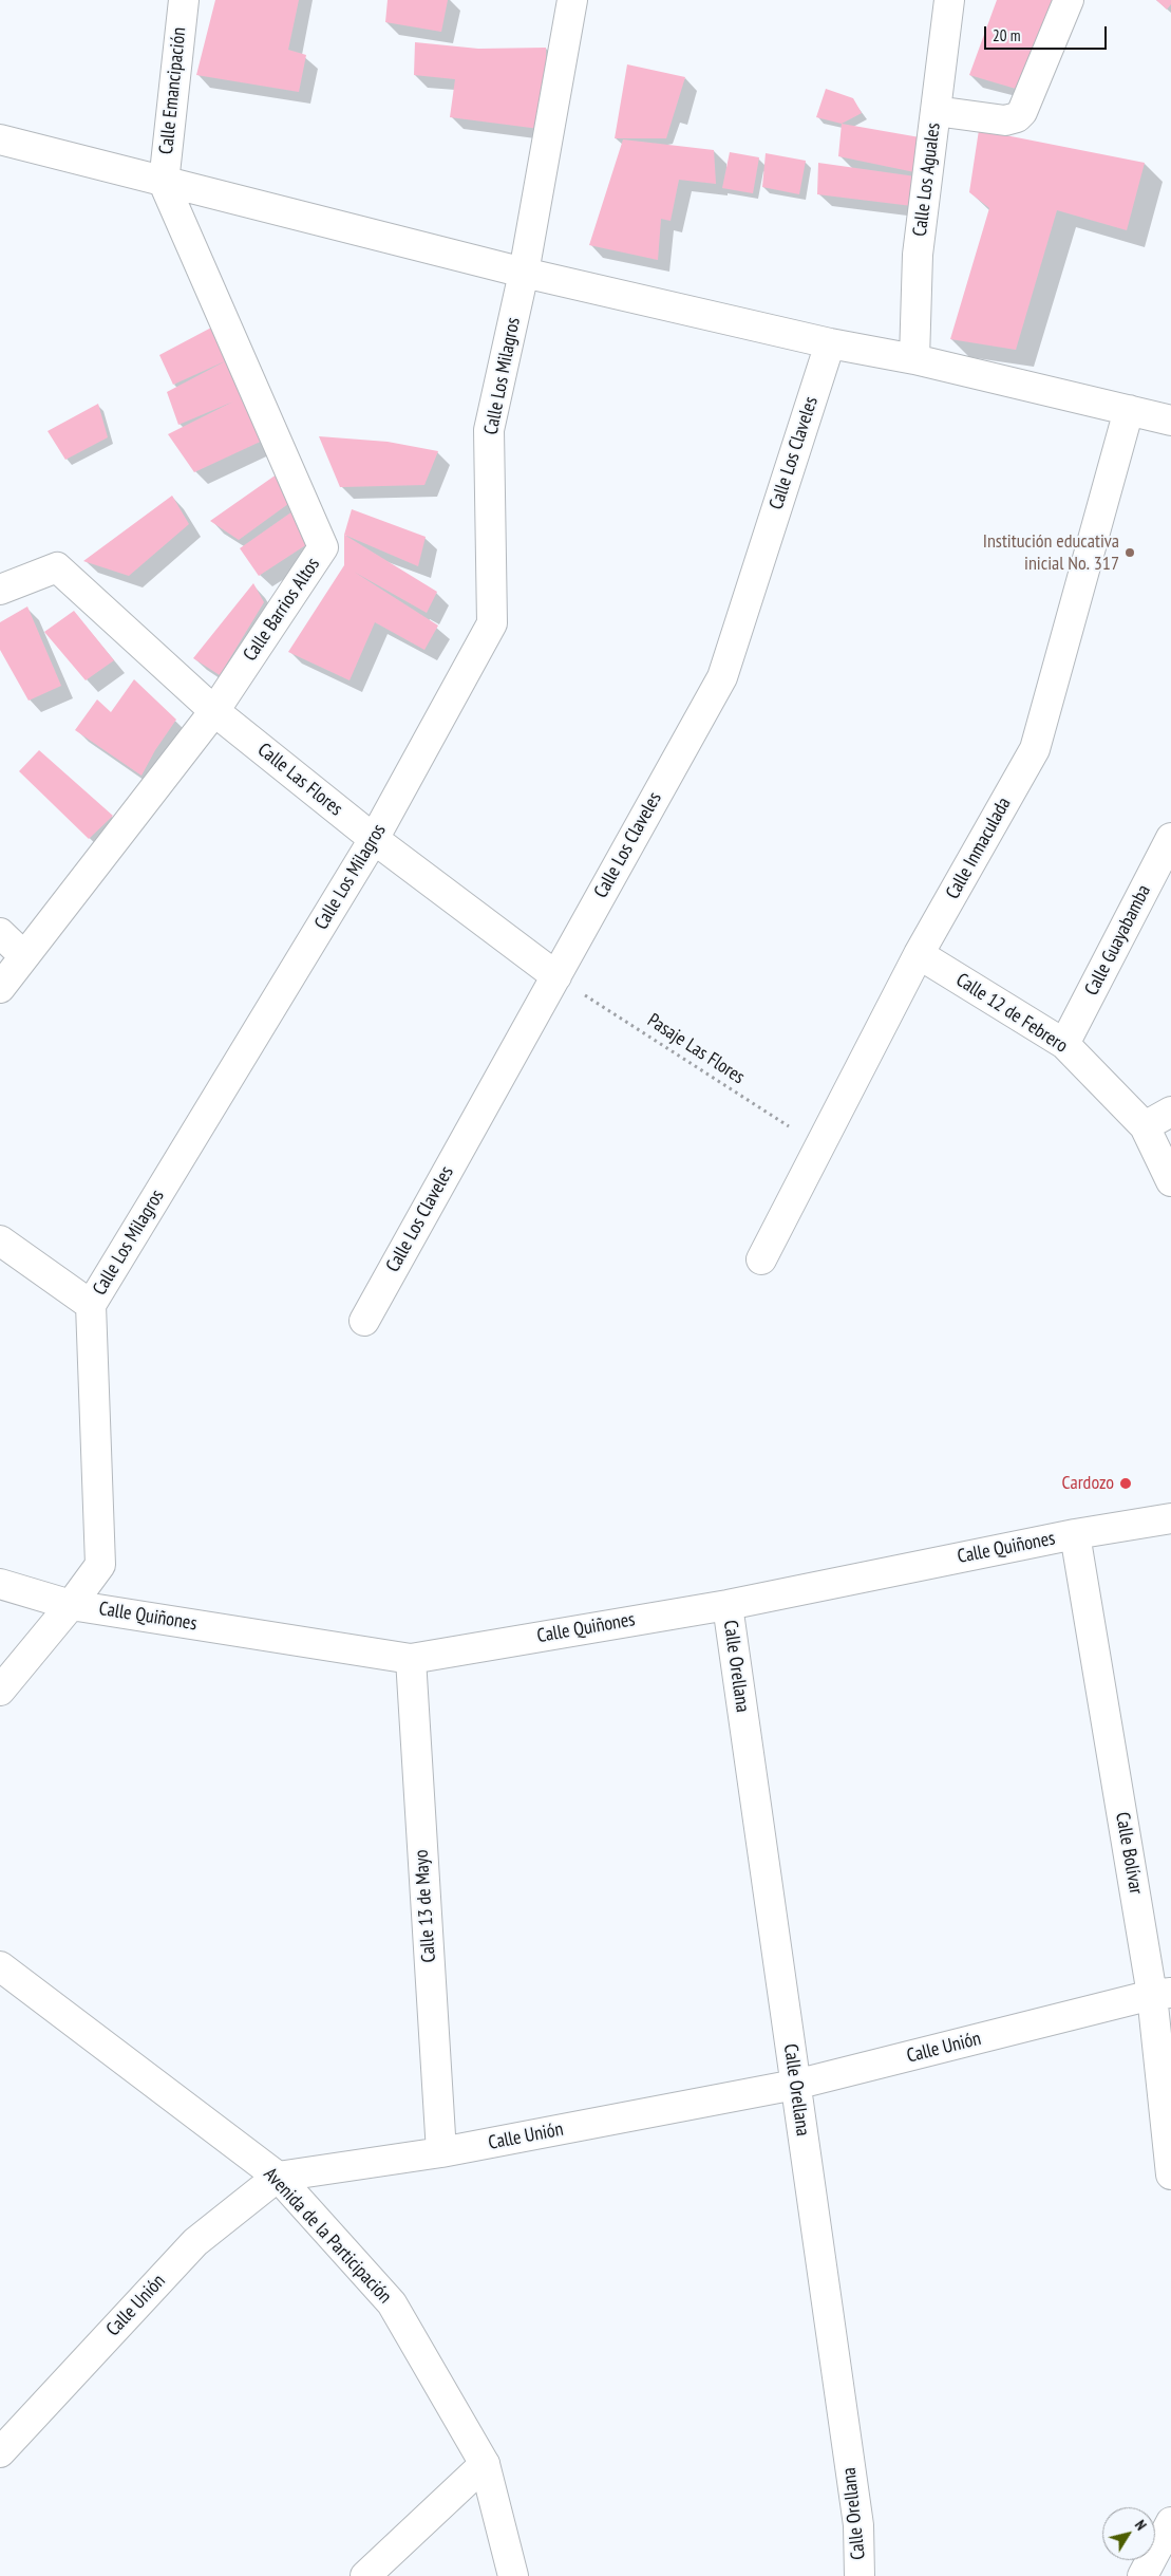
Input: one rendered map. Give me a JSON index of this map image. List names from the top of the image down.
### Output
{
  "streets": {
    "street": [
      "Calle Emancipación",
      "Calle Los Aguales",
      "Calle Los Milagros",
      "Calle Los Claveles",
      "Calle Barrios Altos",
      "Calle Las Flores",
      "Calle Inmaculada",
      "Calle Guayabamba",
      "Calle 12 de Febrero",
      "Calle Quiñones",
      "Calle Orellana",
      "Calle Bolívar",
      "Calle 13 de Mayo",
      "Calle Unión",
      "Avenida de la Participación"
    ],
    "path": ["Pasaje Las Flores"]
  },
  "crossings": [
    ["Calle Emancipación", "Calle Barrios Altos"],
    ["Calle Los Milagros", "Calle Las Flores"],
    ["Calle Los Milagros", "Calle Quiñones"],
    ["Calle Los Claveles", "Calle Las Flores"],
    ["Calle Los Claveles", "Pasaje Las Flores"],
    ["Calle Barrios Altos", "Calle Las Flores"],
    ["Calle Las Flores", "Pasaje Las Flores"],
    ["Calle Inmaculada", "Calle 12 de Febrero"],
    ["Calle Inmaculada", "Pasaje Las Flores"],
    ["Calle Guayabamba", "Calle 12 de Febrero"],
    ["Calle Quiñones", "Calle Orellana"],
    ["Calle Quiñones", "Calle Bolívar"],
    ["Calle Quiñones", "Calle 13 de Mayo"],
    ["Calle Orellana", "Calle Unión"],
    ["Calle Bolívar", "Calle Unión"],
    ["Calle 13 de Mayo", "Calle Unión"],
    ["Calle Unión", "Avenida de la Participación"]
  ],
  "places": ["Institución educativa inicial No. 317", "Cardozo"],
  "scale_bar": "20 m",
  "north": "top right"
}
